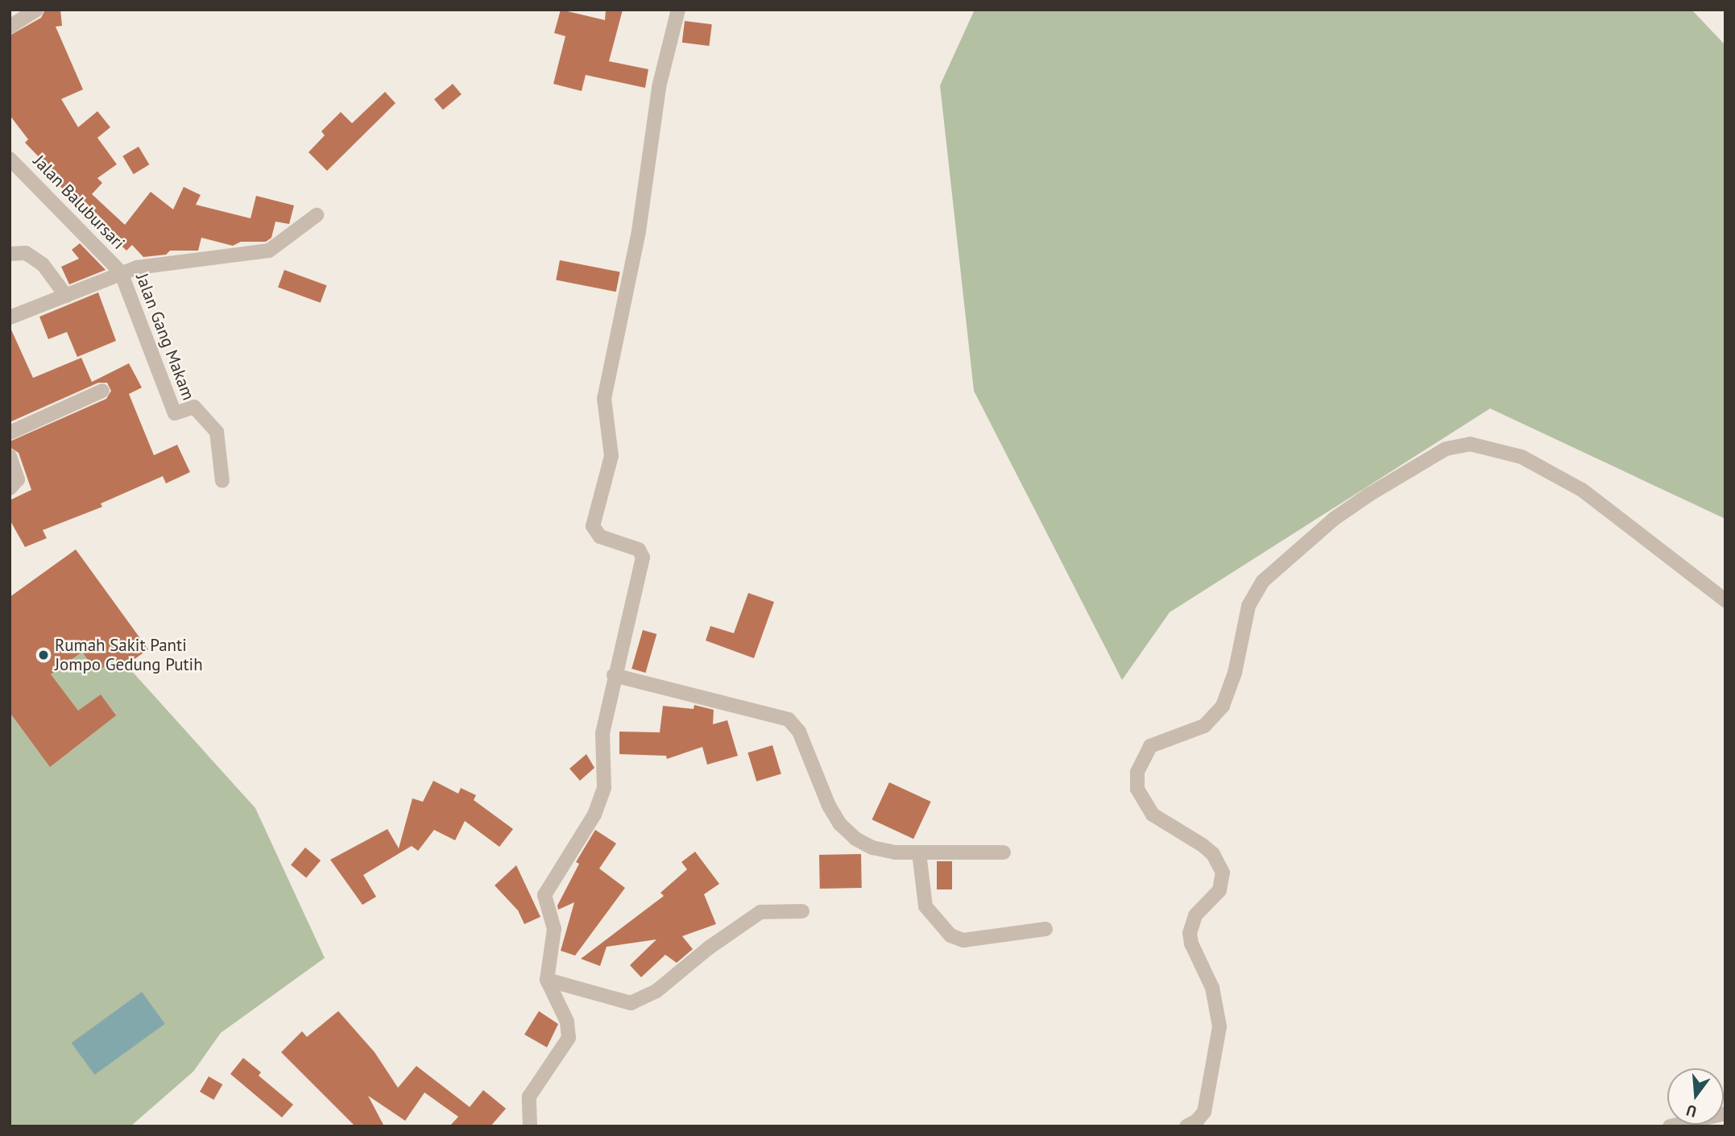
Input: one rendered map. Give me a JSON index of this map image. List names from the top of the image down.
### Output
{
  "streets": {
    "street": ["Jalan Balubursari", "Jalan Gang Makam"]
  },
  "crossings": [
    ["Jalan Balubursari", "Jalan Gang Makam"]
  ],
  "places": ["Rumah Sakit Panti Jompo Gedung Putih"],
  "north": "bottom"
}
